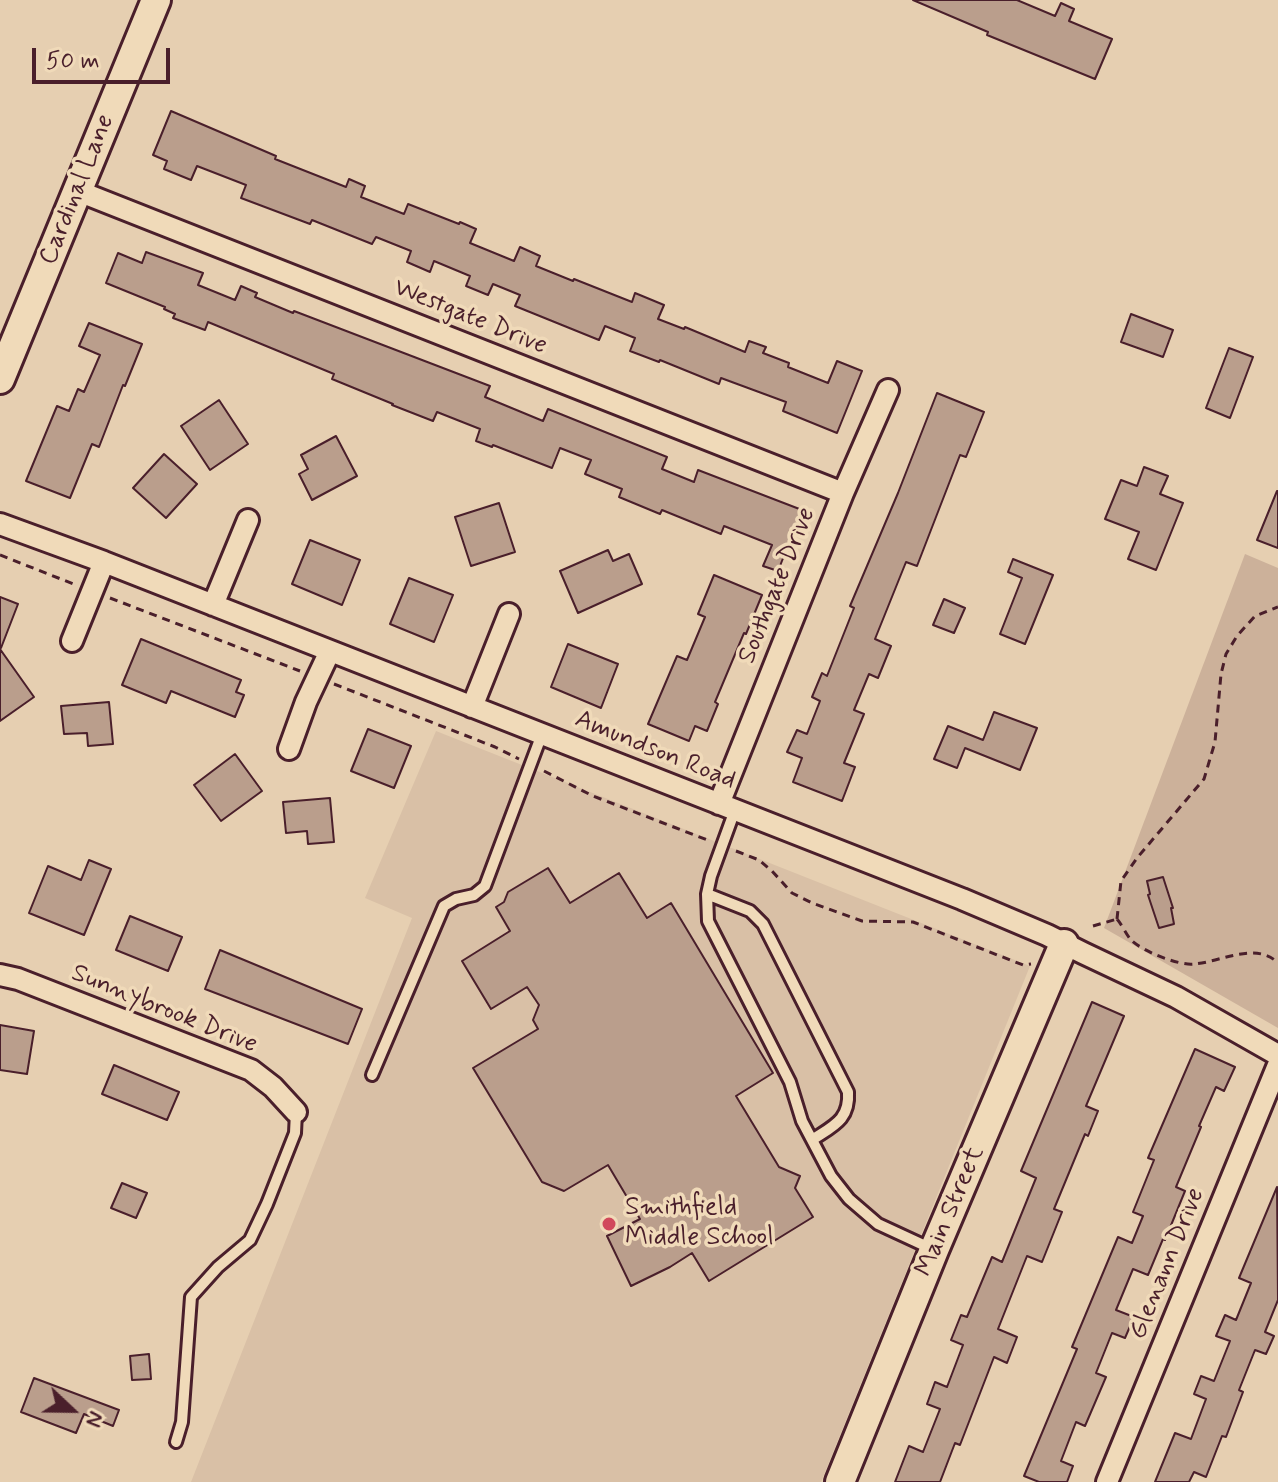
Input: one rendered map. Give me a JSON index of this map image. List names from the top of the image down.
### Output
{
  "streets": {
    "street": [
      "Cardinal Lane",
      "Westgate Drive",
      "Southgate Drive",
      "Amundson Road",
      "Sunnybrook Drive",
      "Main Street",
      "Glenann Drive"
    ]
  },
  "crossings": [
    ["Cardinal Lane", "Westgate Drive"],
    ["Westgate Drive", "Southgate Drive"],
    ["Southgate Drive", "Amundson Road"],
    ["Amundson Road", "Main Street"]
  ],
  "places": ["Smithfield Middle School"],
  "scale_bar": "50 m",
  "north": "right"
}
